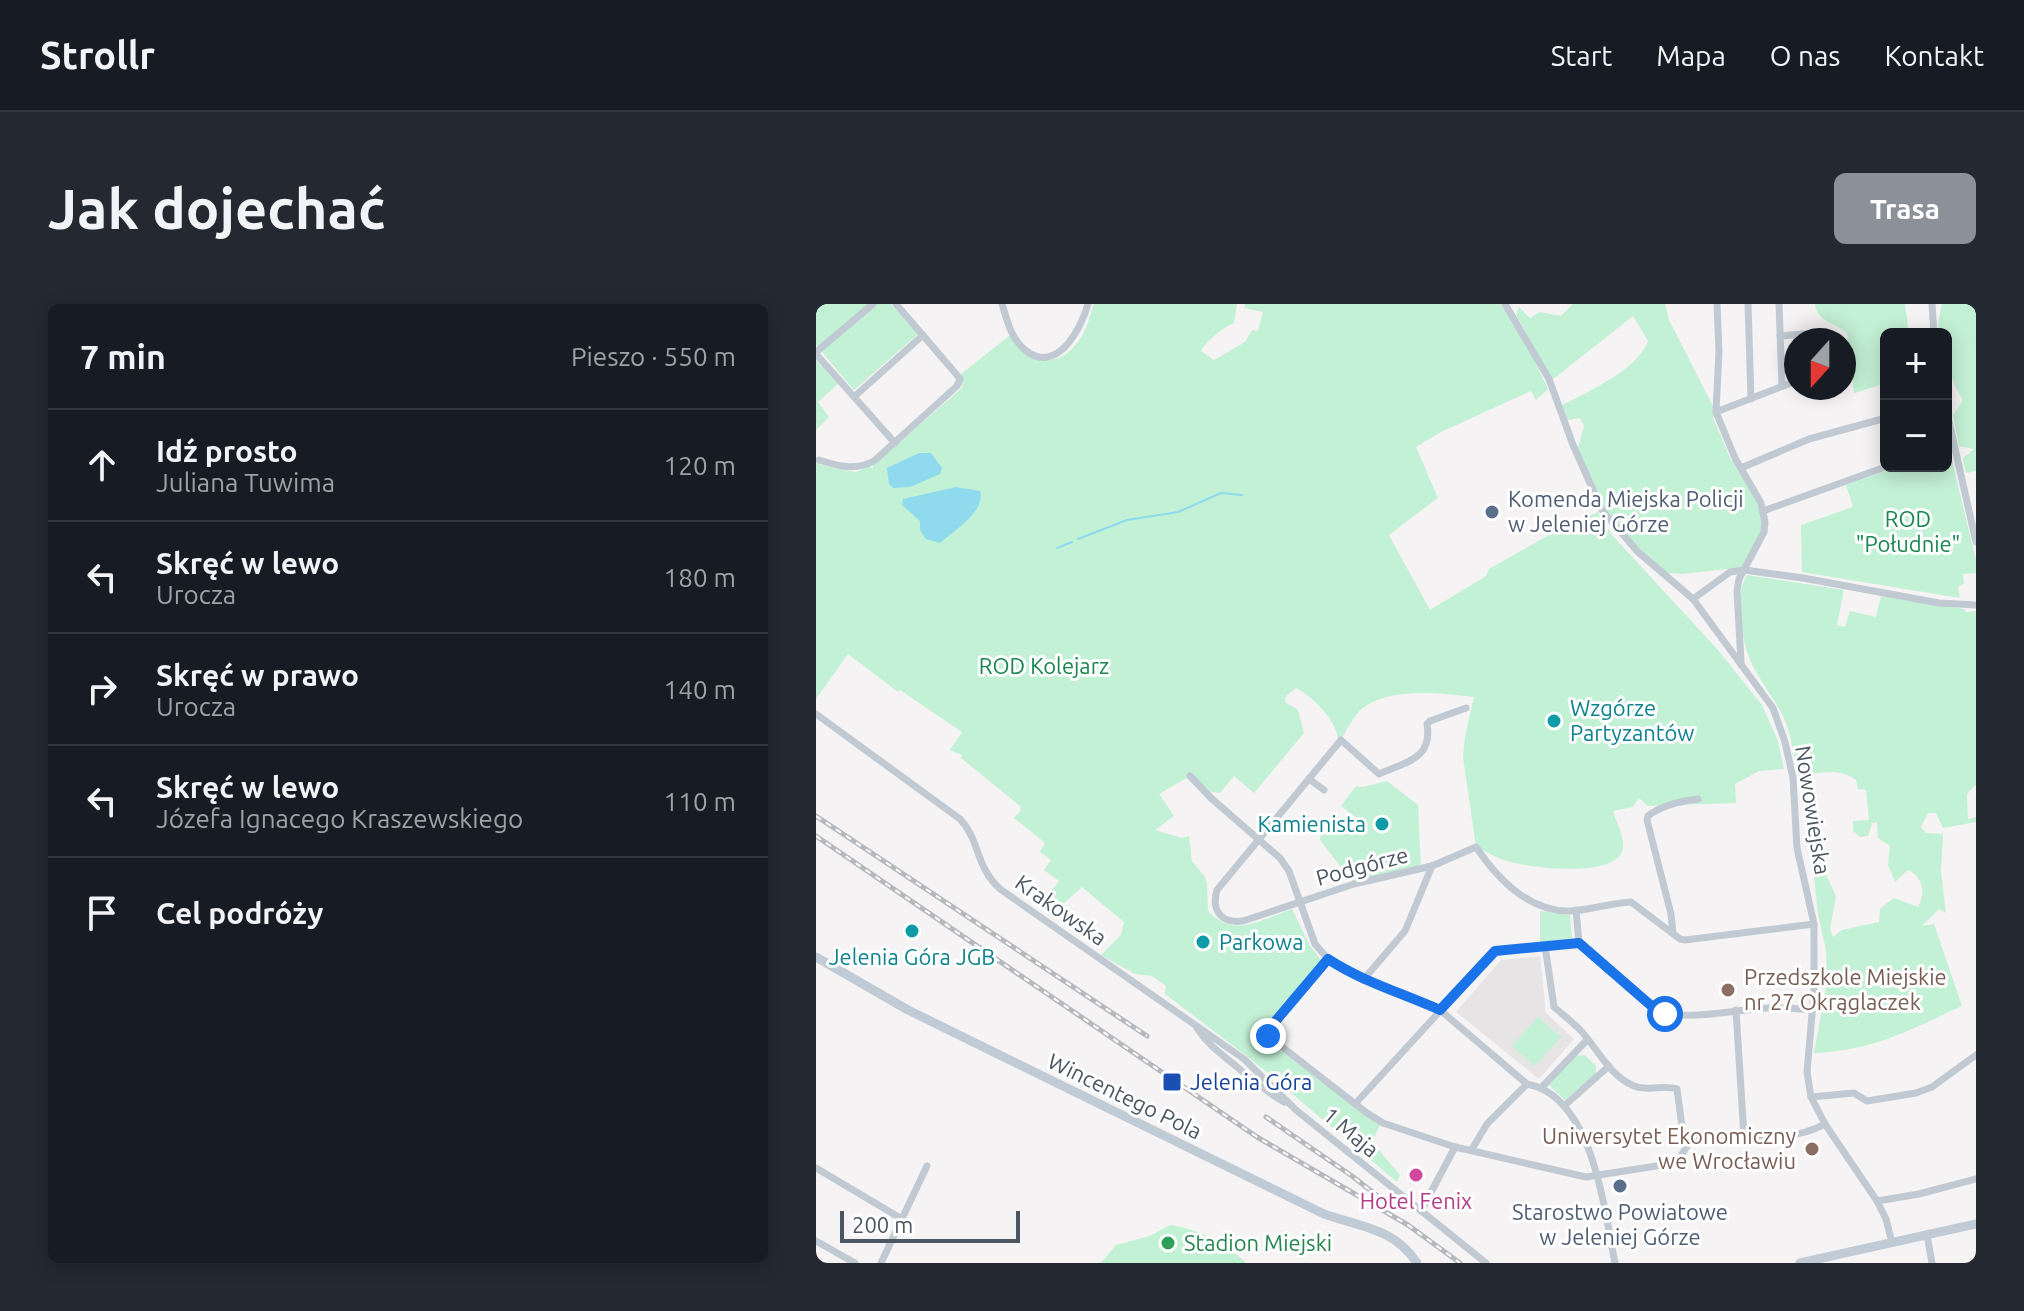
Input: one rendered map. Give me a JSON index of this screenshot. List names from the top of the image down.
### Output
{
  "streets": {
    "street": [
      "Nowowiejska",
      "Podgórze",
      "Krakowska",
      "Wincentego Pola",
      "1 Maja"
    ]
  },
  "crossings": [
    ["Krakowska", "1 Maja"]
  ],
  "parks": ["ROD \"Południe\"", "ROD Kolejarz"],
  "places": {
    "other": [
      "Komenda Miejska Policji w Jeleniej Górze",
      "Wzgórze Partyzantów",
      "Kamienista",
      "Jelenia Góra JGB",
      "Parkowa",
      "Przedszkole Miejskie nr 27 Okrąglaczek",
      "Uniwersytet Ekonomiczny we Wrocławiu",
      "Hotel Fenix",
      "Starostwo Powiatowe w Jeleniej Górze",
      "Stadion Miejski"
    ],
    "transit": ["Jelenia Góra"]
  },
  "scale_bar": "200 m",
  "north": "bottom",
  "page": {
    "header": "Strollr",
    "nav": [
      "Start",
      "Mapa",
      "O nas",
      "Kontakt"
    ],
    "buttons": "Trasa",
    "title": "Jak dojechać",
    "heading": ["7 min", "Pieszo · 550 m"],
    "map_buttons": ["+", "−"],
    "list": [
      ["Idź prosto", "Juliana Tuwima", "120 m"],
      ["Skręć w lewo", "Urocza", "180 m"],
      ["Skręć w prawo", "Urocza", "140 m"],
      ["Skręć w lewo", "Józefa Ignacego Kraszewskiego", "110 m"],
      "Cel podróży"
    ],
    "scale": "200 m"
  }
}
